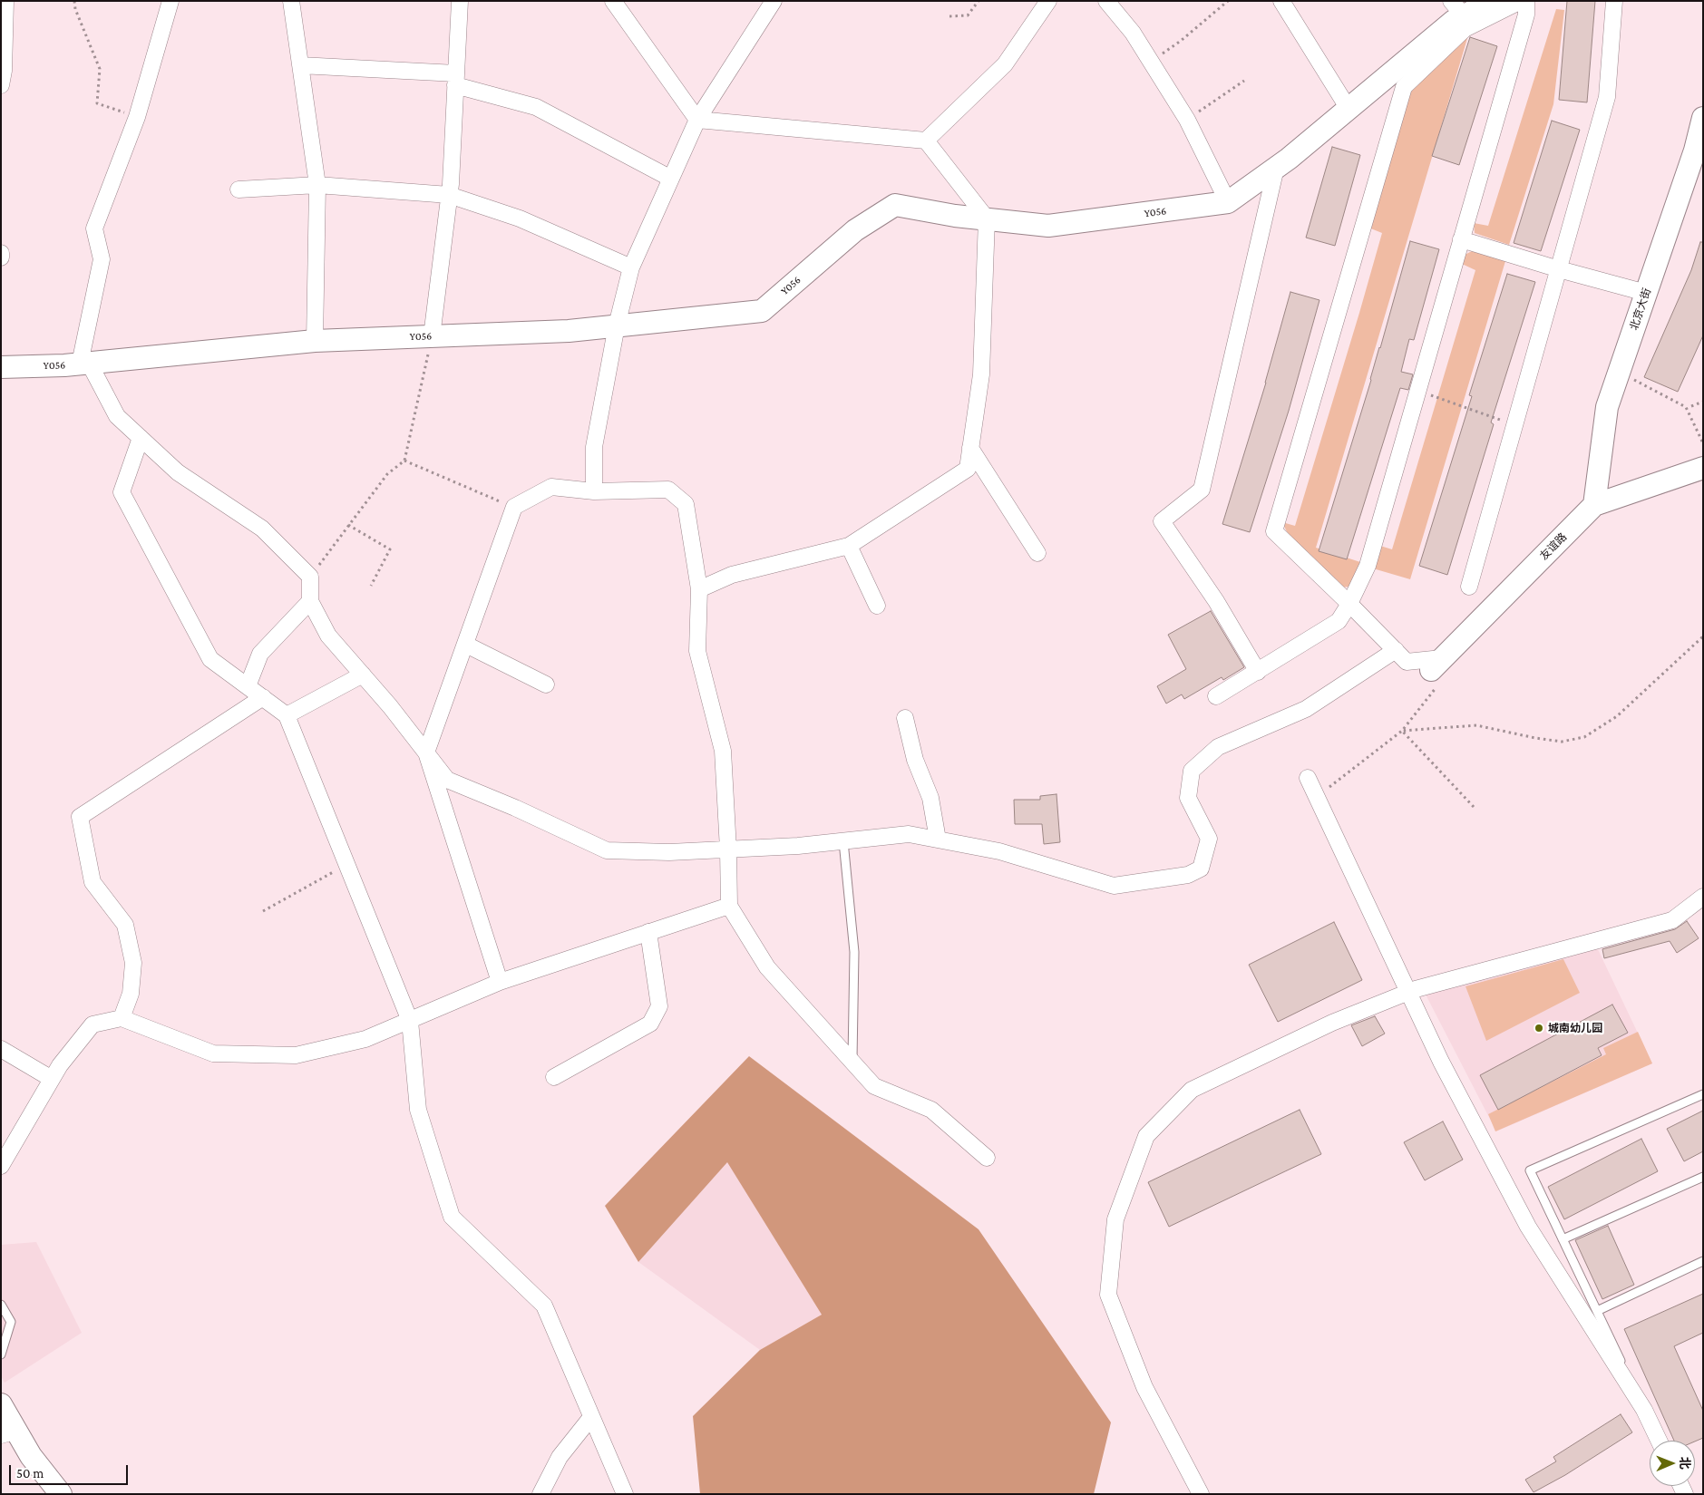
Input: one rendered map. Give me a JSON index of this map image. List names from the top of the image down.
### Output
{
  "streets": {
    "street": ["Y056", "北京大街", "友谊路"]
  },
  "crossings": [
    ["北京大街", "友谊路"]
  ],
  "places": ["城南幼儿园"],
  "scale_bar": "50 m",
  "north": "right"
}
